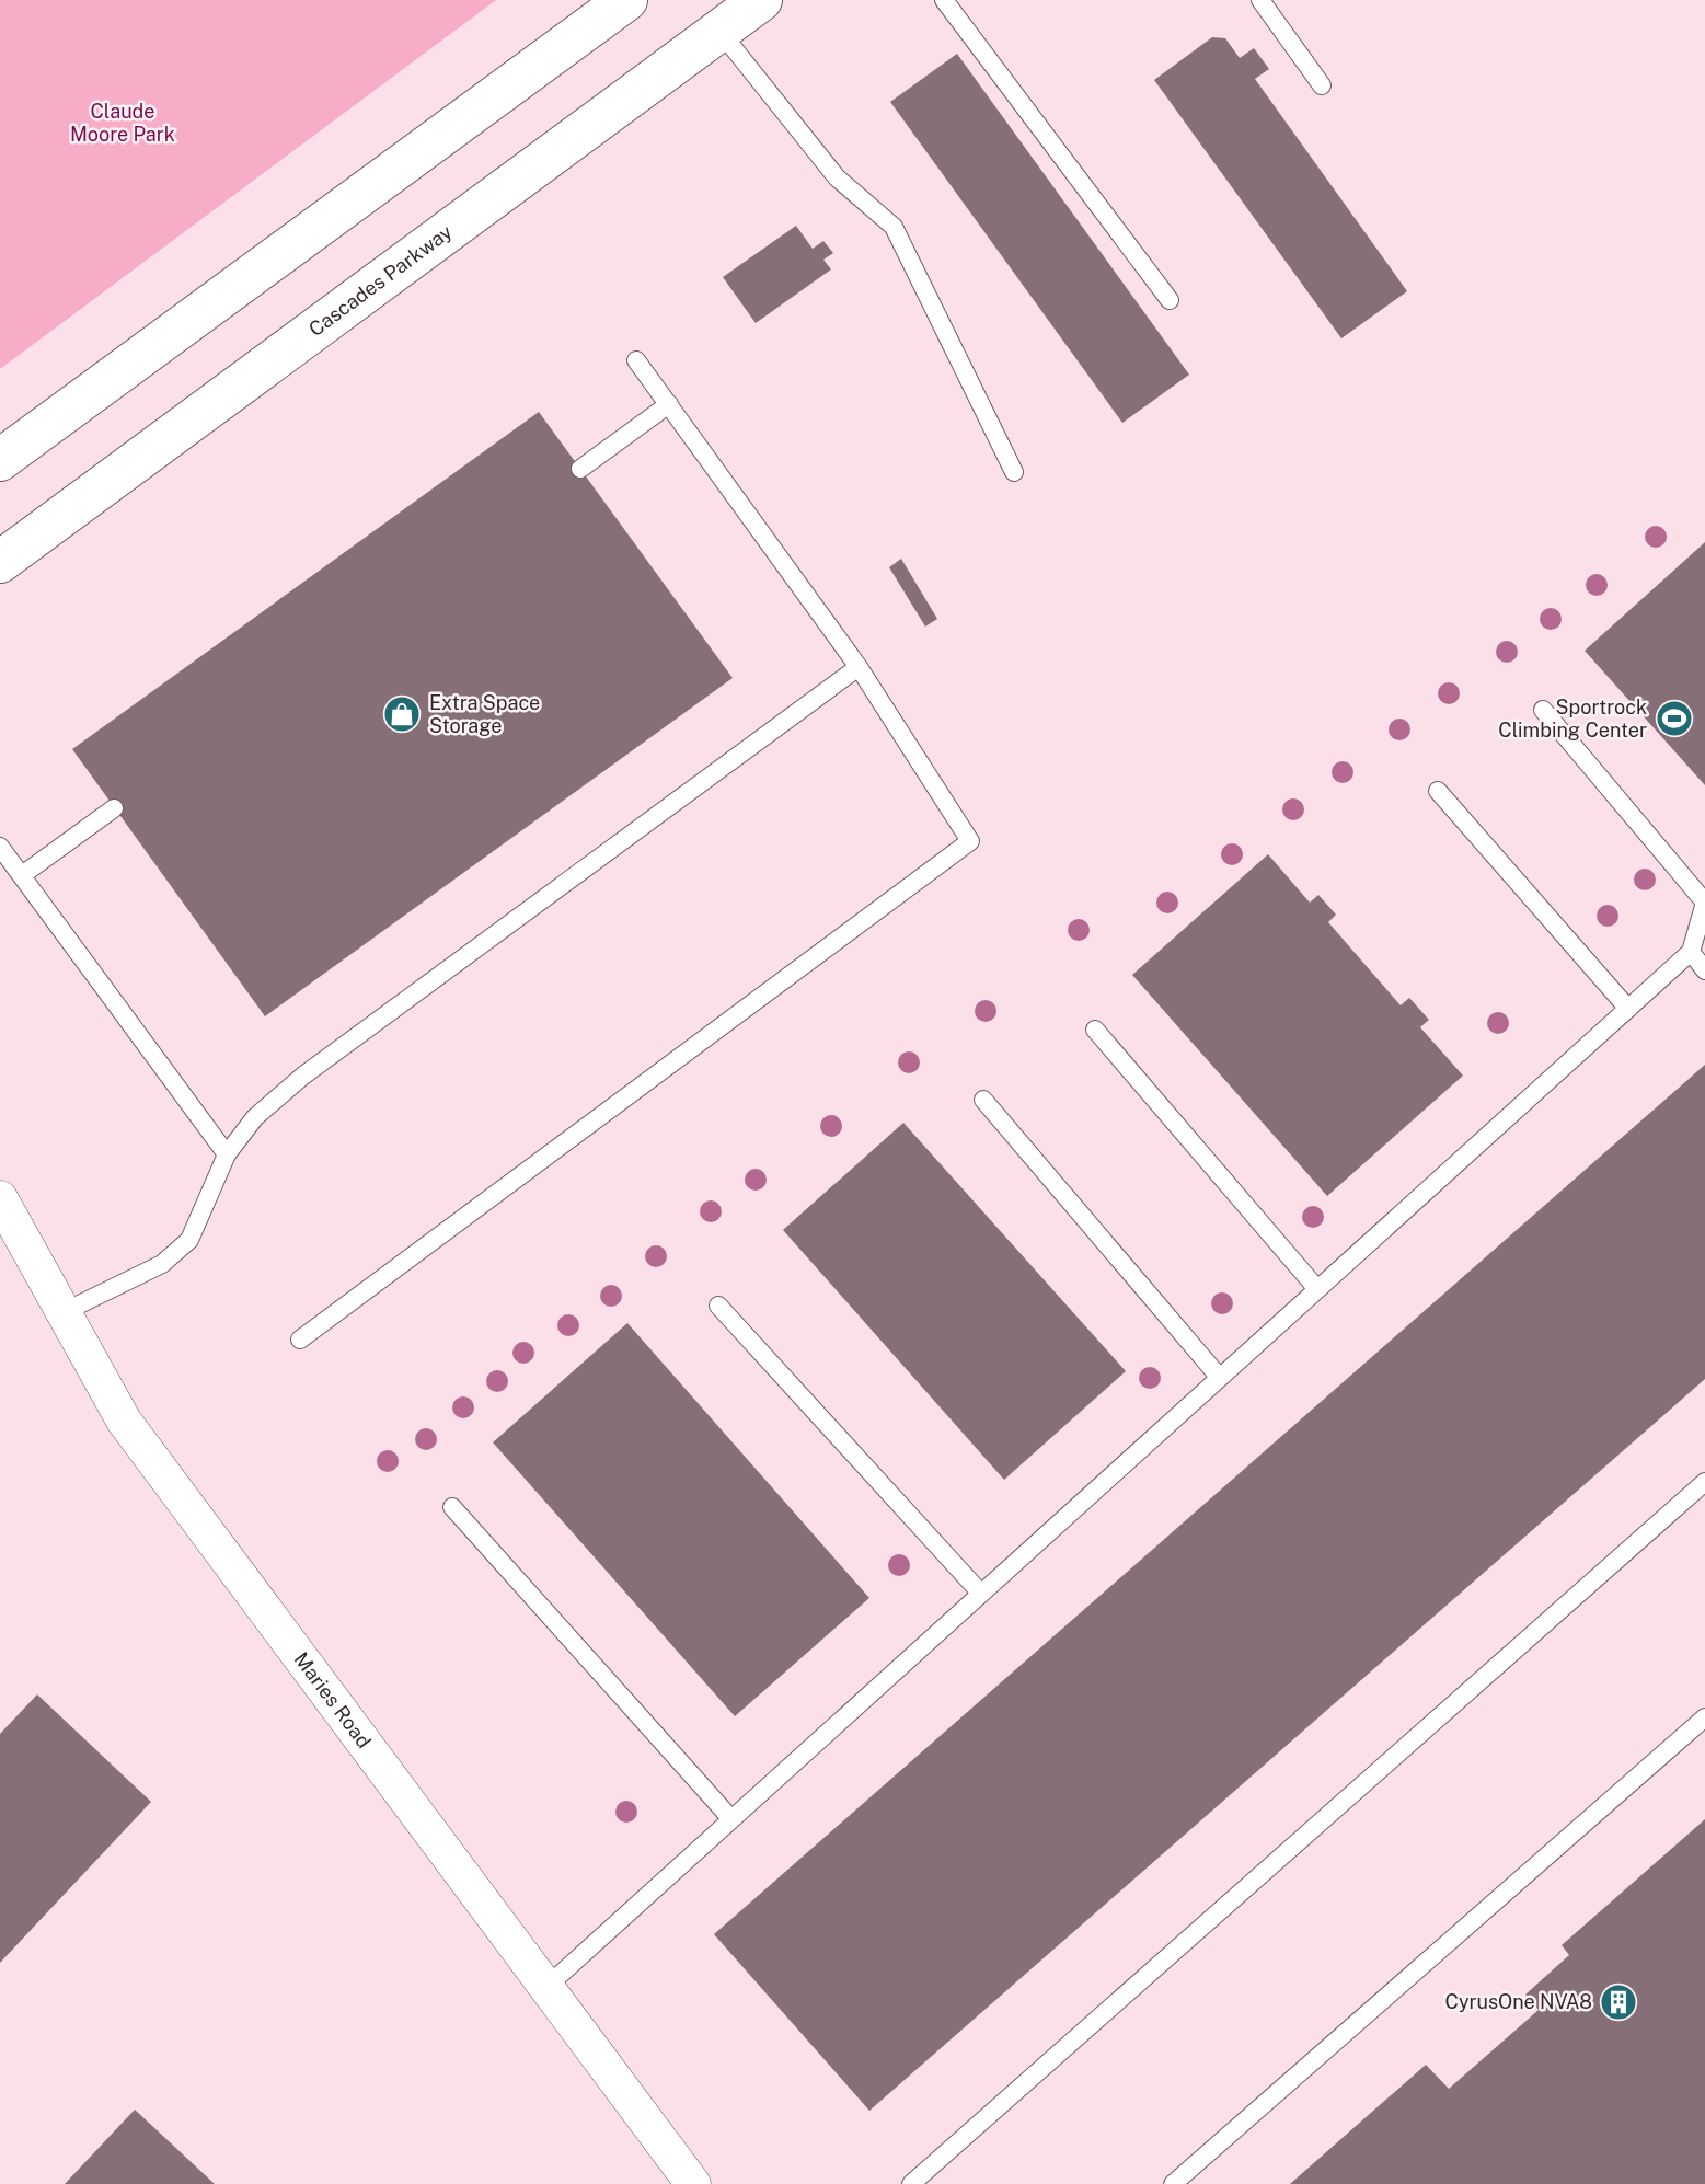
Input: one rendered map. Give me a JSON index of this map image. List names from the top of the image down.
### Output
{
  "streets": {
    "main road": ["Cascades Parkway"],
    "street": ["Maries Road"]
  },
  "parks": ["Claude Moore Park"],
  "places": {
    "shop": ["Extra Space Storage"],
    "sports": ["Sportrock Climbing Center"],
    "building": ["CyrusOne NVA8"]
  }
}
